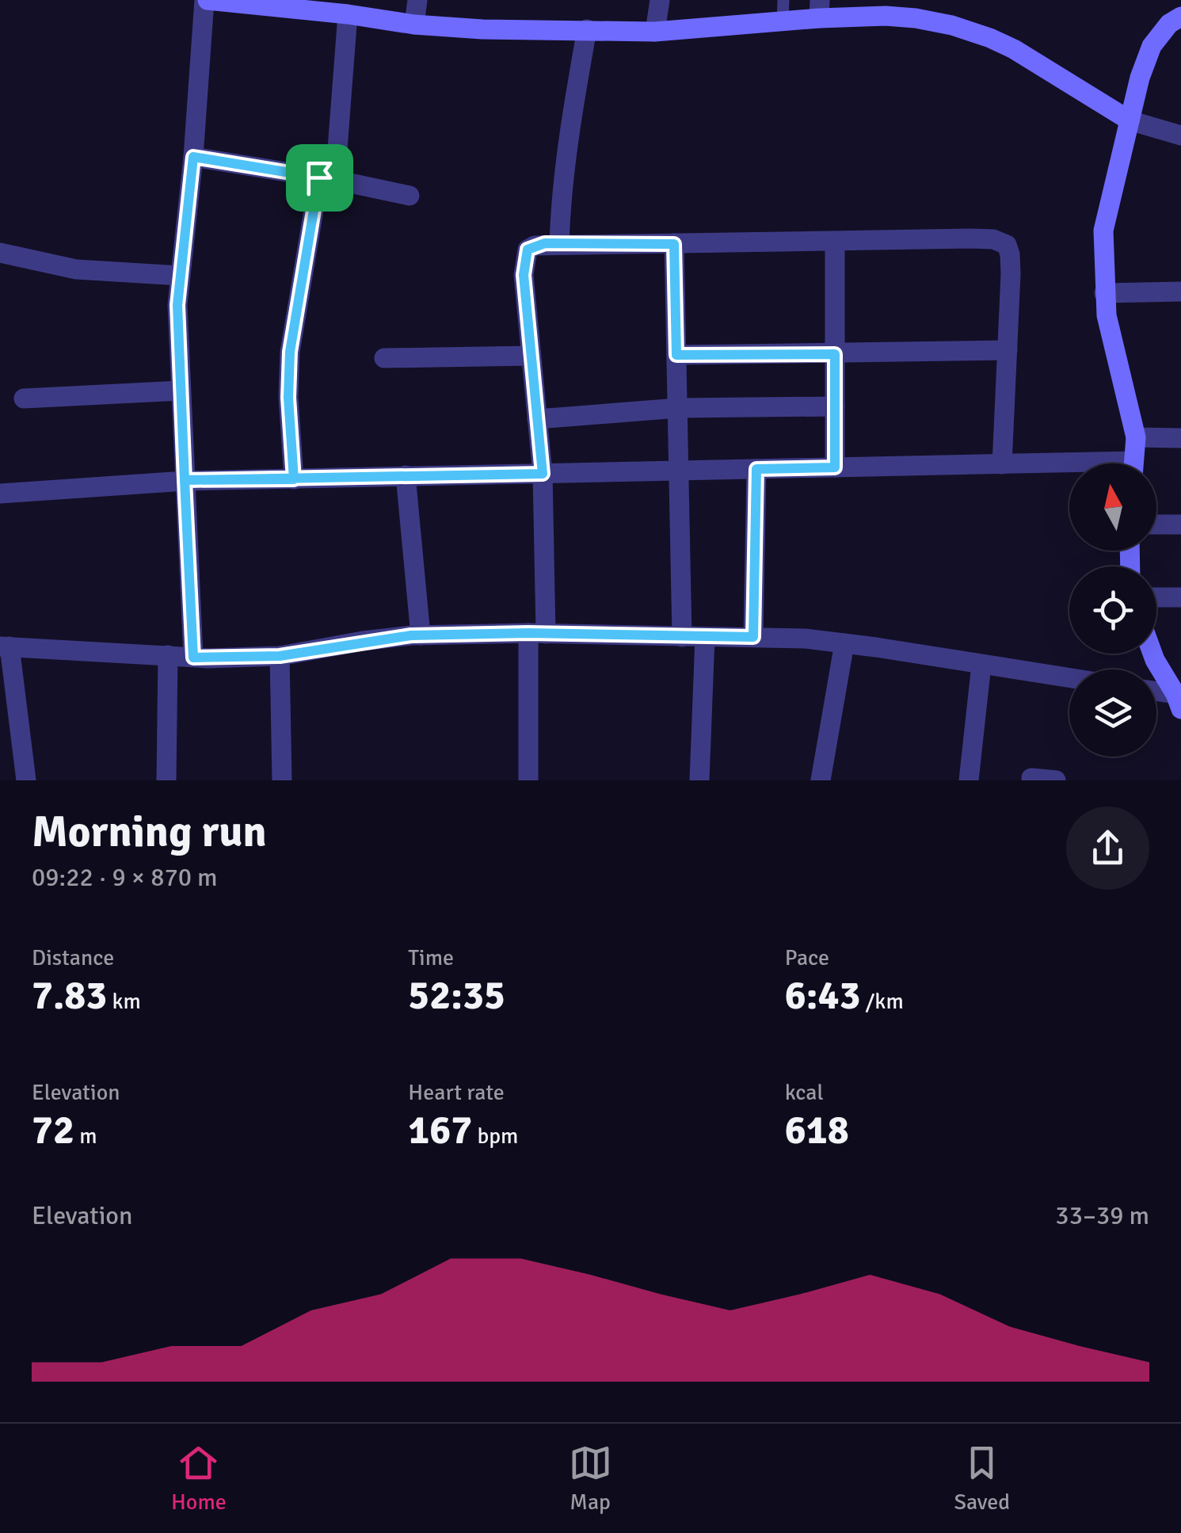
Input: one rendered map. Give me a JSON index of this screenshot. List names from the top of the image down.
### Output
{
  "north": "top",
  "page": {
    "heading": ["Morning run", "09:22 · 9 × 870 m"],
    "stats": [
      ["Distance", "7.83 km"],
      ["Time", "52:35"],
      ["Pace", "6:43 /km"],
      ["Elevation", "72 m"],
      ["Heart rate", "167 bpm"],
      ["kcal", "618"]
    ],
    "chart": ["Elevation", "33–39 m"],
    "tabs": ["Home", "Map", "Saved"]
  }
}
